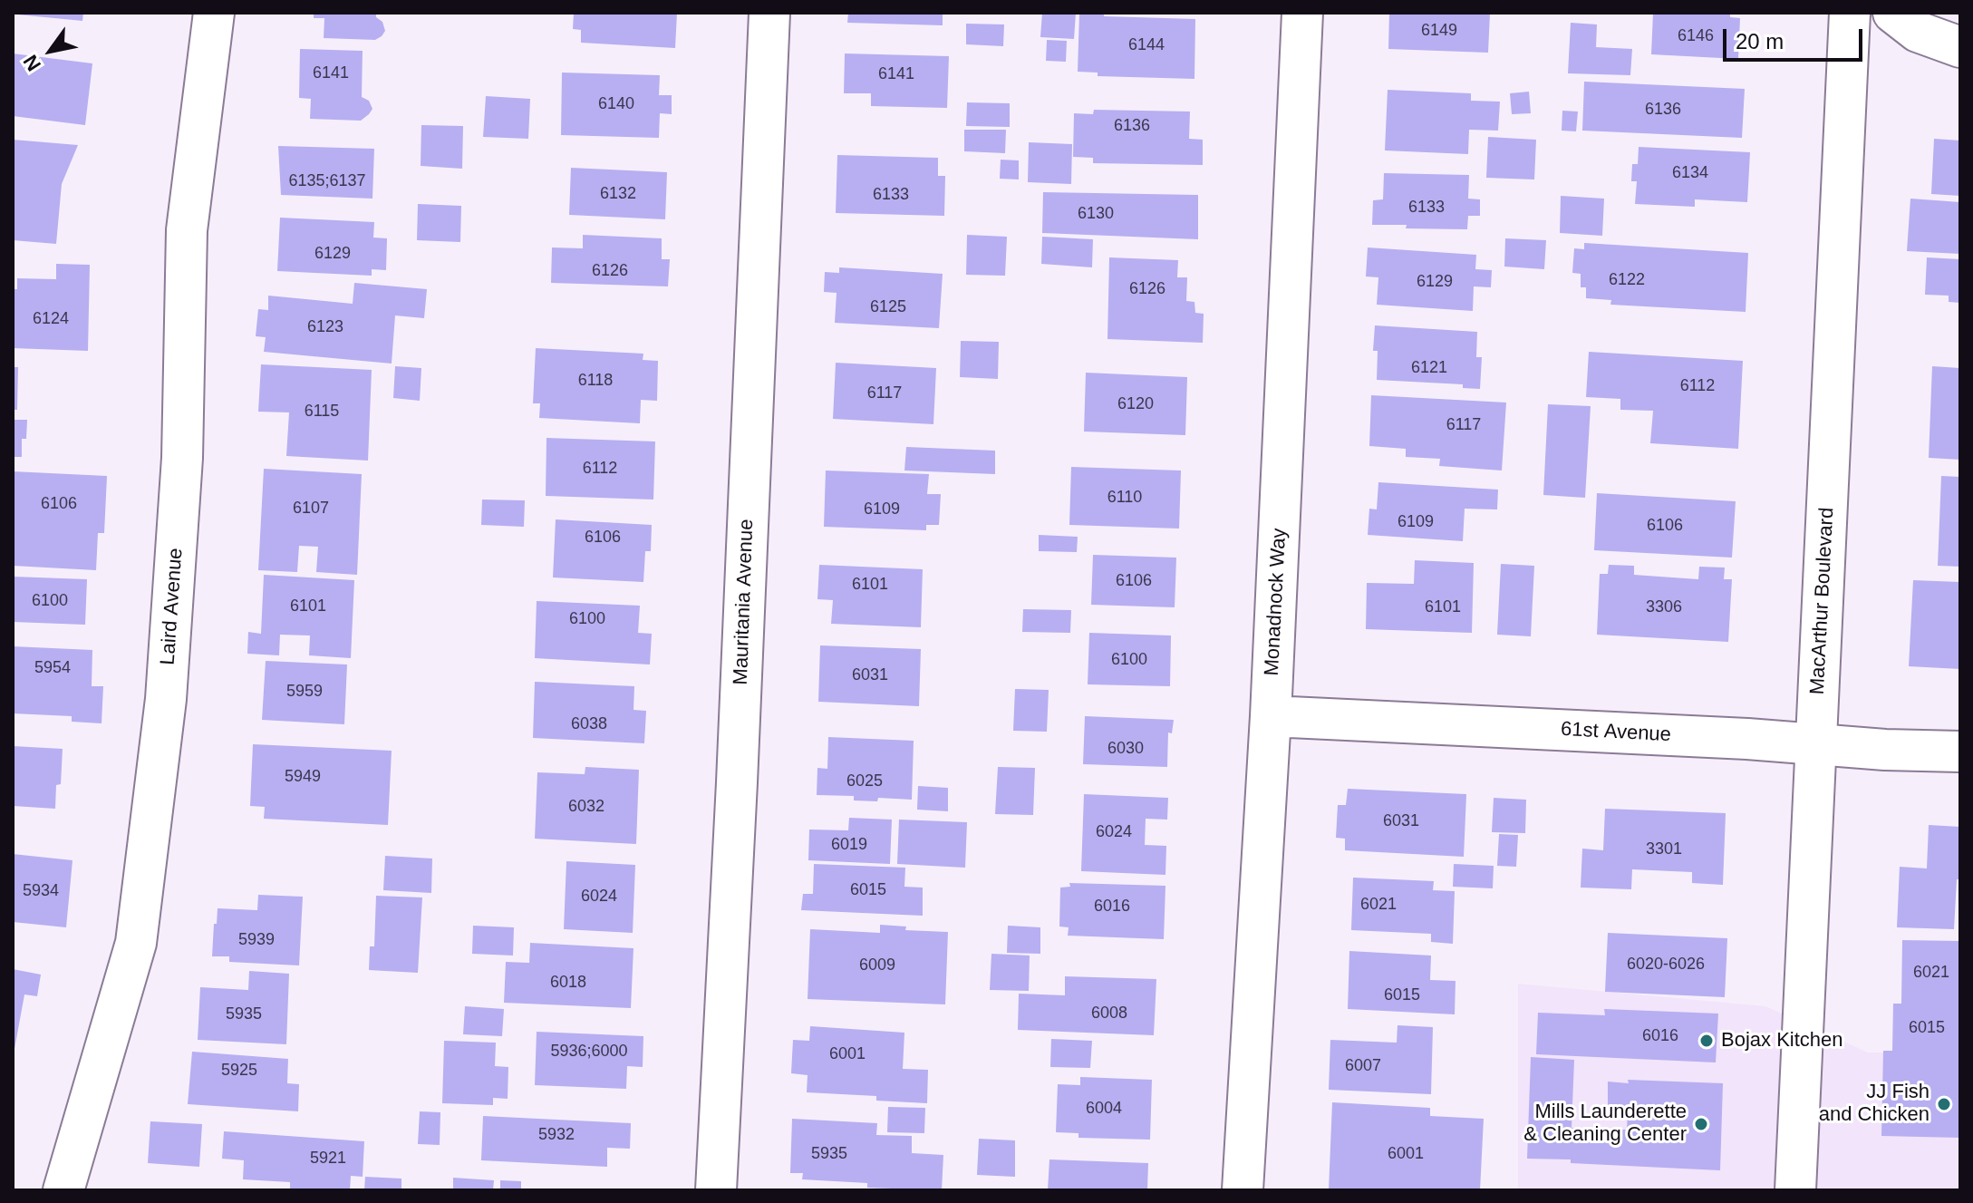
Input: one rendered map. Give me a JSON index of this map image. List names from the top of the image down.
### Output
{
  "streets": {
    "street": [
      "MacArthur Boulevard",
      "Mauritania Avenue",
      "Monadnock Way",
      "Laird Avenue",
      "61st Avenue"
    ]
  },
  "crossings": [
    ["MacArthur Boulevard", "61st Avenue"],
    ["Monadnock Way", "61st Avenue"]
  ],
  "places": ["Bojax Kitchen", "JJ Fish and Chicken", "Mills Launderette & Cleaning Center"],
  "house_numbers": [
    "6149",
    "6146",
    "6144",
    "6141",
    "6141",
    "6140",
    "6136",
    "6136",
    "6134",
    "6135;6137",
    "6132",
    "6133",
    "6133",
    "6130",
    "6129",
    "6126",
    "6122",
    "6129",
    "6126",
    "6125",
    "6124",
    "6123",
    "6121",
    "6118",
    "6112",
    "6117",
    "6120",
    "6115",
    "6117",
    "6112",
    "6110",
    "6106",
    "6107",
    "6109",
    "6109",
    "6106",
    "6106",
    "6106",
    "6101",
    "6100",
    "6101",
    "6101",
    "3306",
    "6100",
    "6100",
    "5954",
    "6031",
    "5959",
    "6038",
    "6030",
    "5949",
    "6025",
    "6032",
    "6031",
    "6024",
    "6019",
    "3301",
    "6015",
    "5934",
    "6024",
    "6021",
    "6016",
    "5939",
    "6020-6026",
    "6009",
    "6021",
    "6018",
    "6015",
    "6008",
    "5935",
    "6015",
    "6016",
    "5936;6000",
    "6001",
    "6007",
    "5925",
    "6004",
    "5932",
    "5935",
    "6001",
    "5921"
  ],
  "scale_bar": "20 m",
  "north": "bottom left"
}
